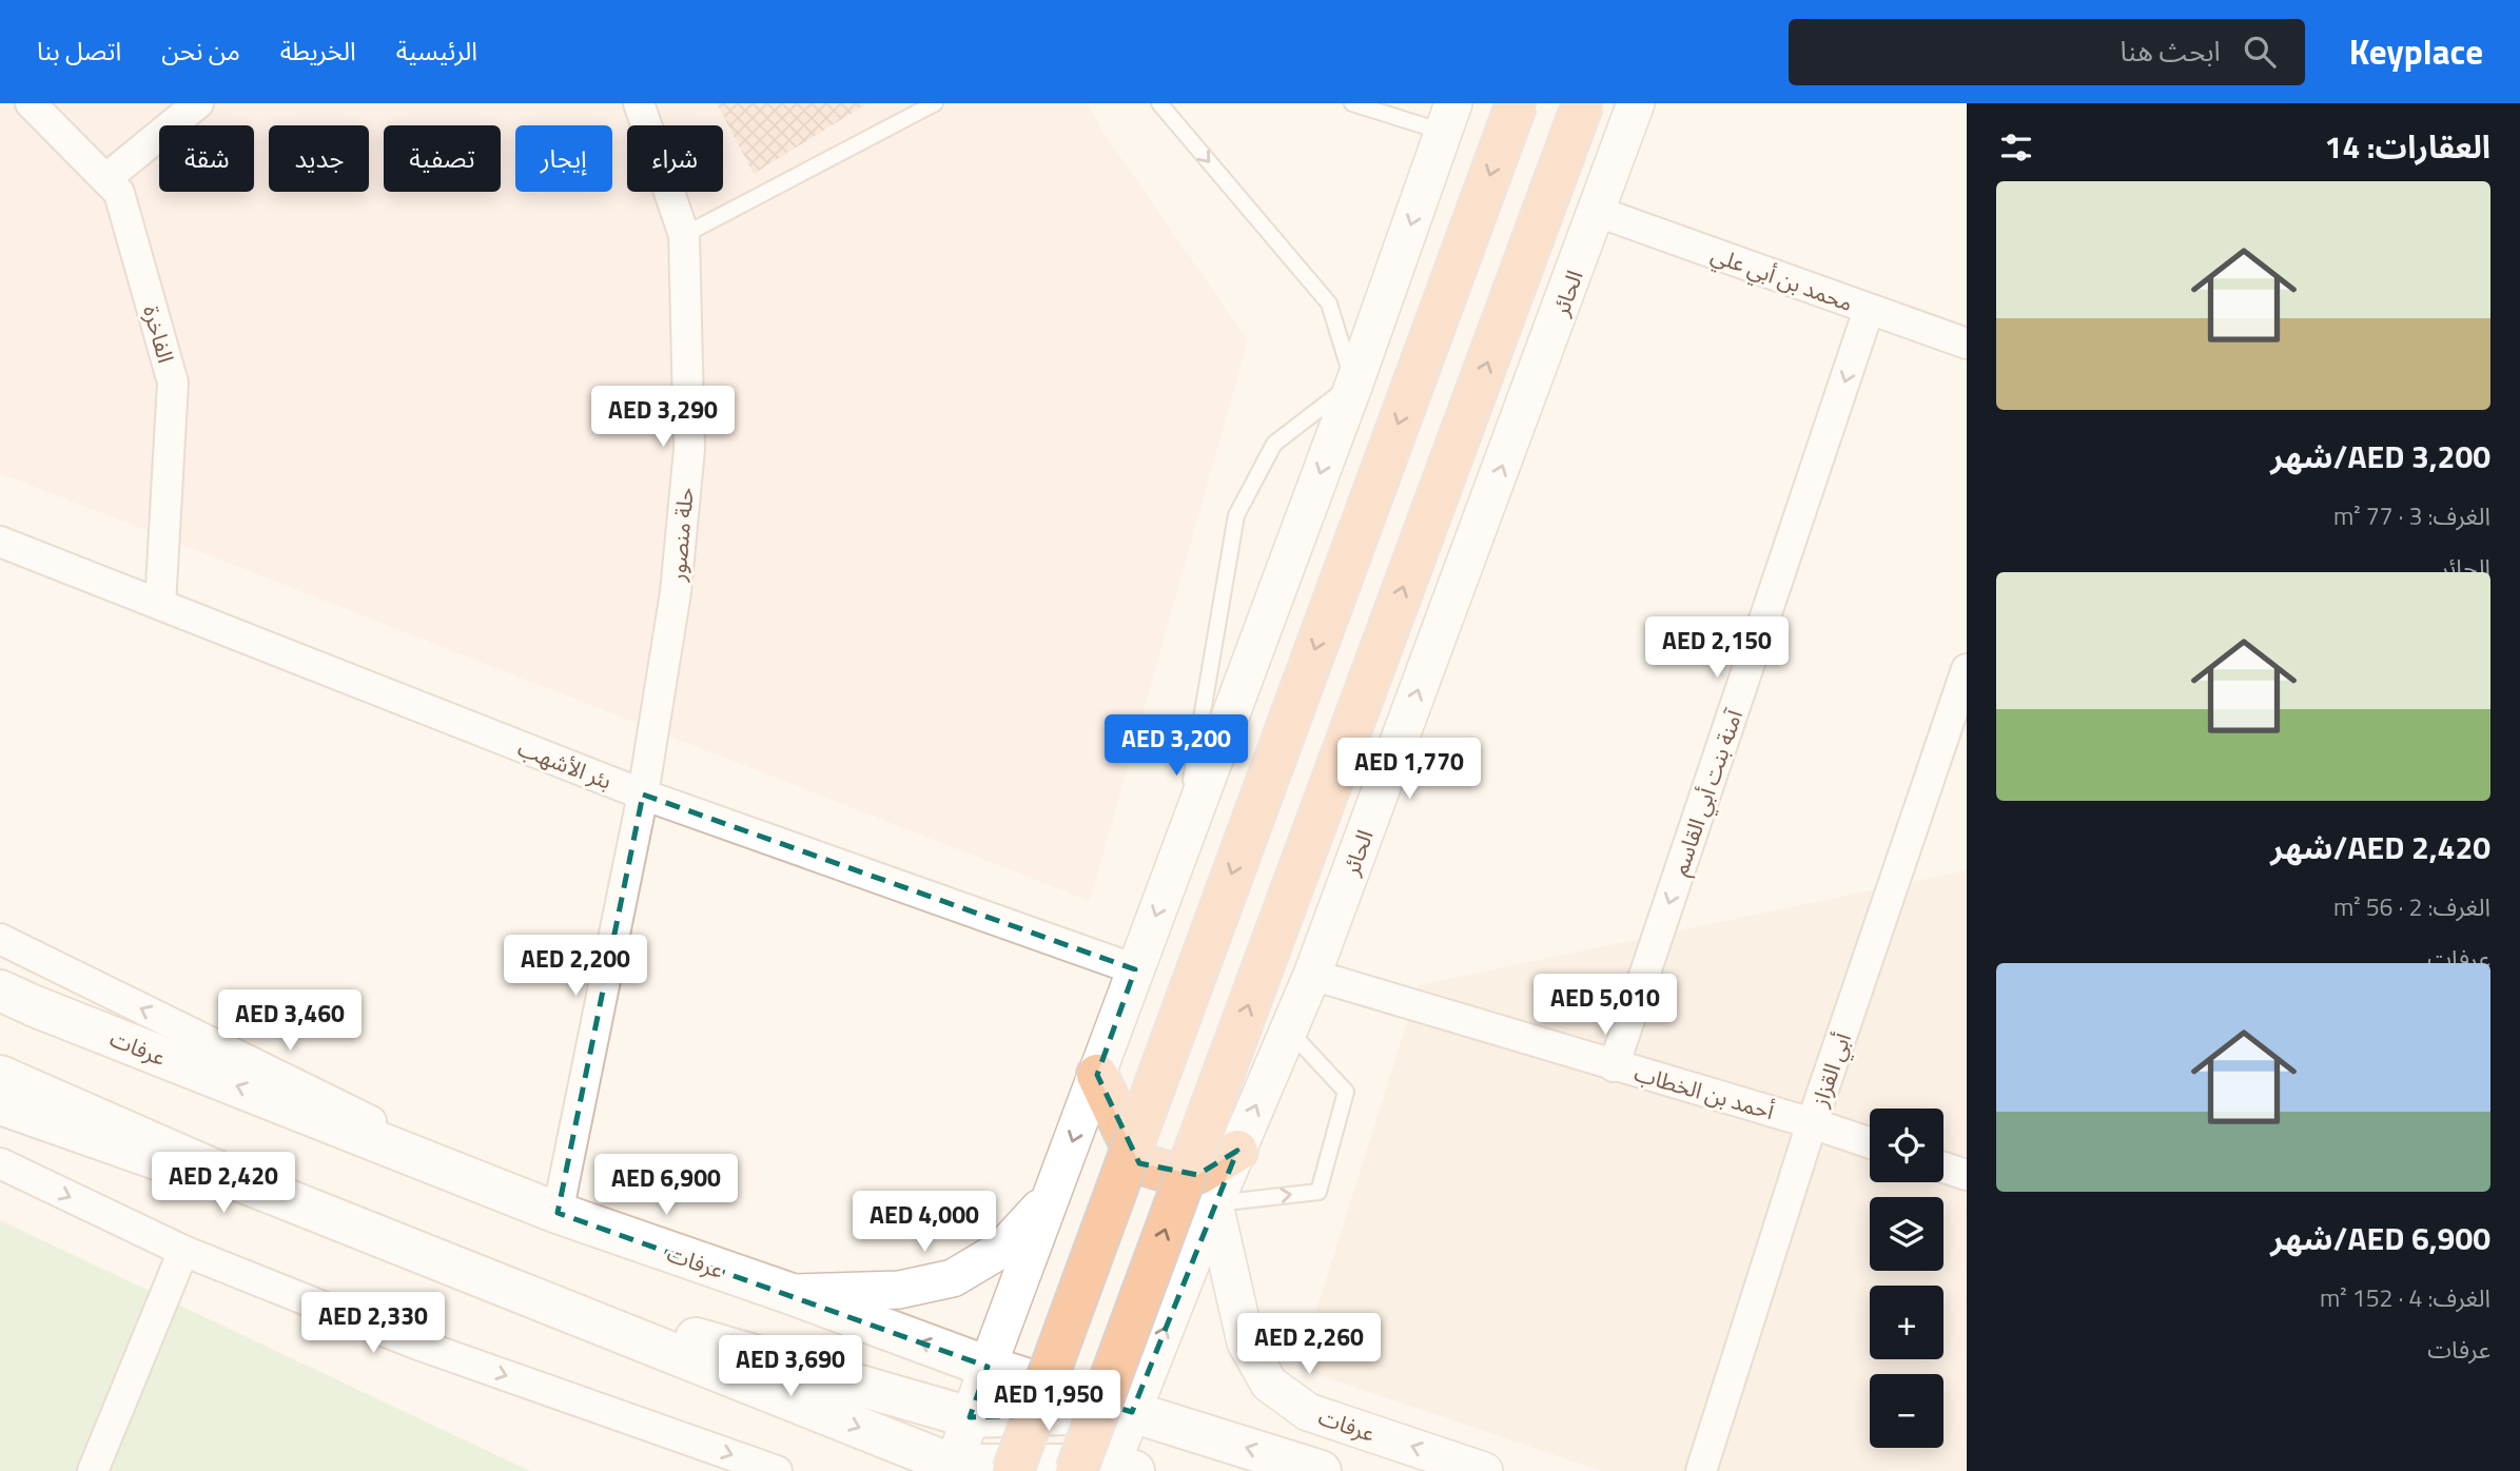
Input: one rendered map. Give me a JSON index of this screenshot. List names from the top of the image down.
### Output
{
  "streets": {
    "main road": ["عرفات"],
    "street": [
      "محمد بن أبي علي",
      "الحائر",
      "الفاخرة",
      "حلة منصور",
      "بئر الأشهب",
      "آمنة بنت أبي القاسم",
      "أبي القزاز",
      "أحمد بن الخطاب"
    ]
  },
  "crossings": [
    ["محمد بن أبي علي", "الحائر"],
    ["محمد بن أبي علي", "آمنة بنت أبي القاسم"],
    ["الحائر", "عرفات"],
    ["الحائر", "أحمد بن الخطاب"],
    ["الفاخرة", "بئر الأشهب"],
    ["حلة منصور", "بئر الأشهب"],
    ["حلة منصور", "عرفات"],
    ["آمنة بنت أبي القاسم", "أحمد بن الخطاب"],
    ["أبي القزاز", "أحمد بن الخطاب"]
  ],
  "one_way": ["آمنة بنت أبي القاسم"],
  "page": {
    "header": "Keyplace",
    "search": "ابحث هنا",
    "nav": [
      "الرئيسية",
      "الخريطة",
      "من نحن",
      "اتصل بنا"
    ],
    "heading": "العقارات: 14",
    "chip": [
      "شراء",
      "إيجار",
      "تصفية",
      "جديد",
      "شقة"
    ],
    "list": [
      {
        "name": "AED 3,200/شهر",
        "note": "الغرف: 3 · 77 m² · الحائر"
      },
      {
        "name": "AED 2,420/شهر",
        "note": "الغرف: 2 · 56 m² · عرفات"
      },
      {
        "name": "AED 6,900/شهر",
        "note": "الغرف: 4 · 152 m² · عرفات"
      }
    ],
    "price": [
      "AED 3,290",
      "AED 2,150",
      "AED 3,200",
      "AED 1,770",
      "AED 2,200",
      "AED 5,010",
      "AED 3,460",
      "AED 2,420",
      "AED 6,900",
      "AED 4,000",
      "AED 2,330",
      "AED 2,260",
      "AED 3,690",
      "AED 1,950"
    ],
    "map_buttons": ["+", "−"]
  }
}
